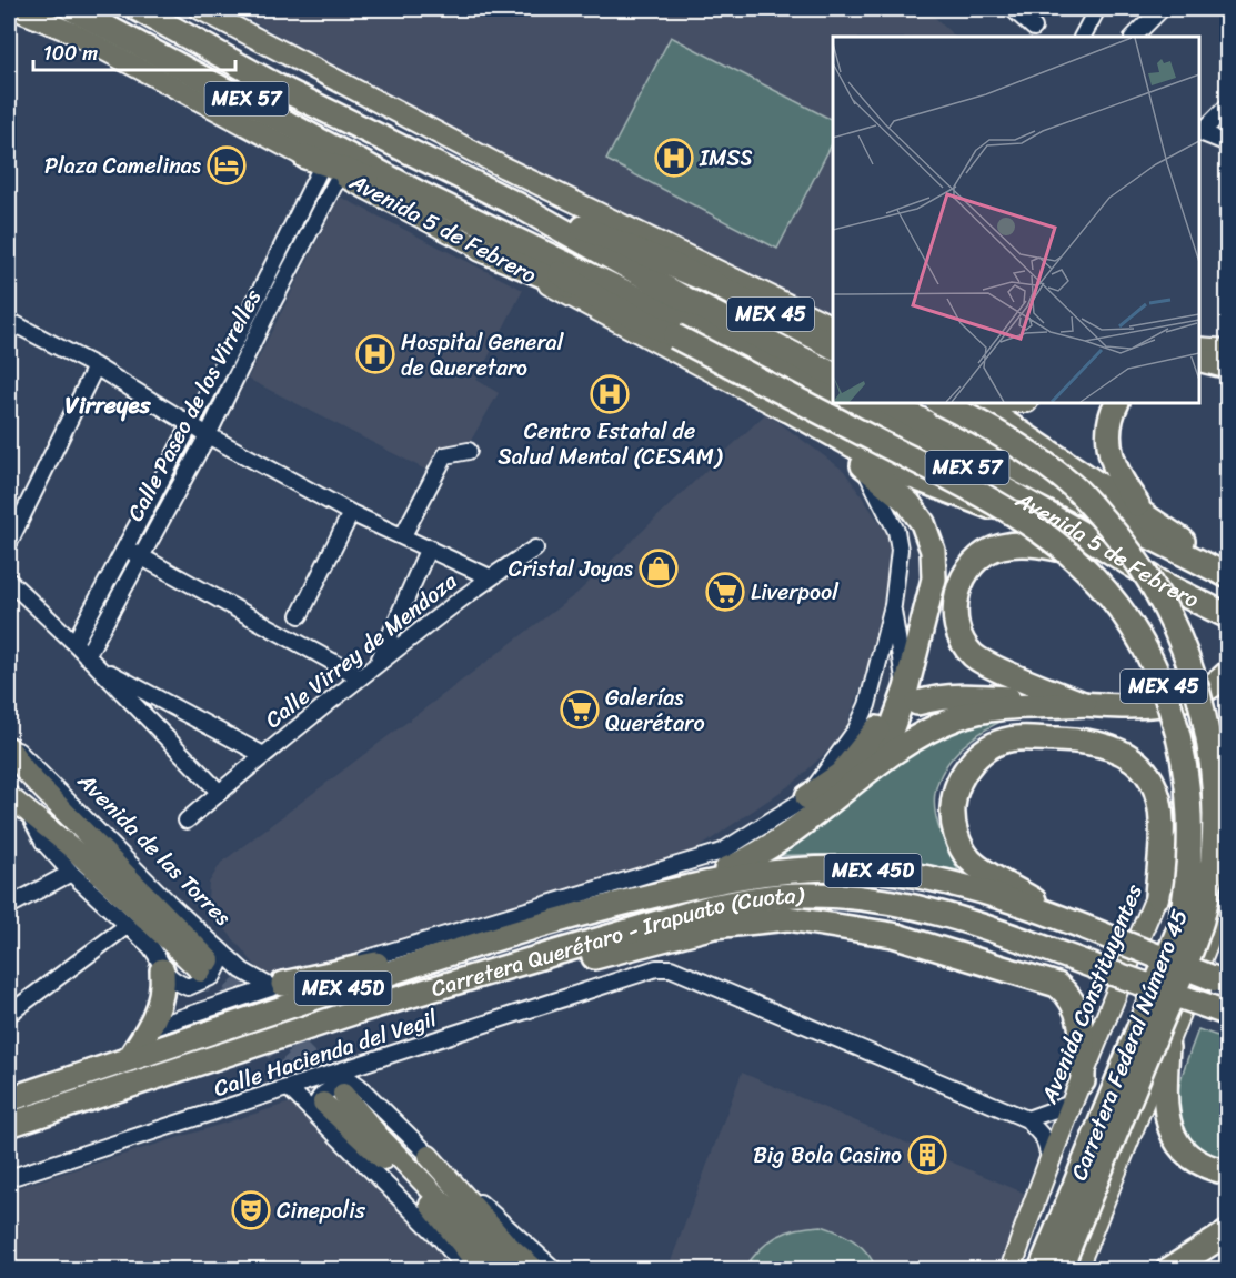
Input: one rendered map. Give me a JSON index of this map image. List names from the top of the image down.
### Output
{
  "streets": {
    "highway": [
      "MEX 57",
      "Avenida 5 de Febrero",
      "MEX 45",
      "MEX 45D",
      "Carretera Querétaro - Irapuato (Cuota)",
      "Carretera Federal Número 45"
    ],
    "main road": ["Avenida de las Torres", "Avenida Constituyentes"],
    "street": ["Calle Paseo de los Virrelles", "Calle Virrey de Mendoza", "Calle Hacienda del Vegil"]
  },
  "crossings": [
    ["MEX 57", "Avenida 5 de Febrero"],
    ["MEX 57", "MEX 45"],
    ["MEX 57", "Calle Paseo de los Virrelles"],
    ["Avenida 5 de Febrero", "Calle Paseo de los Virrelles"],
    ["Avenida 5 de Febrero", "Carretera Federal Número 45"],
    ["MEX 45D", "Carretera Querétaro - Irapuato (Cuota)"]
  ],
  "districts": ["Virreyes"],
  "places": {
    "hospital": ["IMSS", "Hospital General de Queretaro", "Centro Estatal de Salud Mental (CESAM)"],
    "hotel": ["Plaza Camelinas"],
    "shop": ["Cristal Joyas"],
    "supermarket": ["Liverpool", "Galerías Querétaro"],
    "building": ["Big Bola Casino"],
    "theatre": ["Cinepolis"]
  },
  "scale_bar": "100 m"
}
